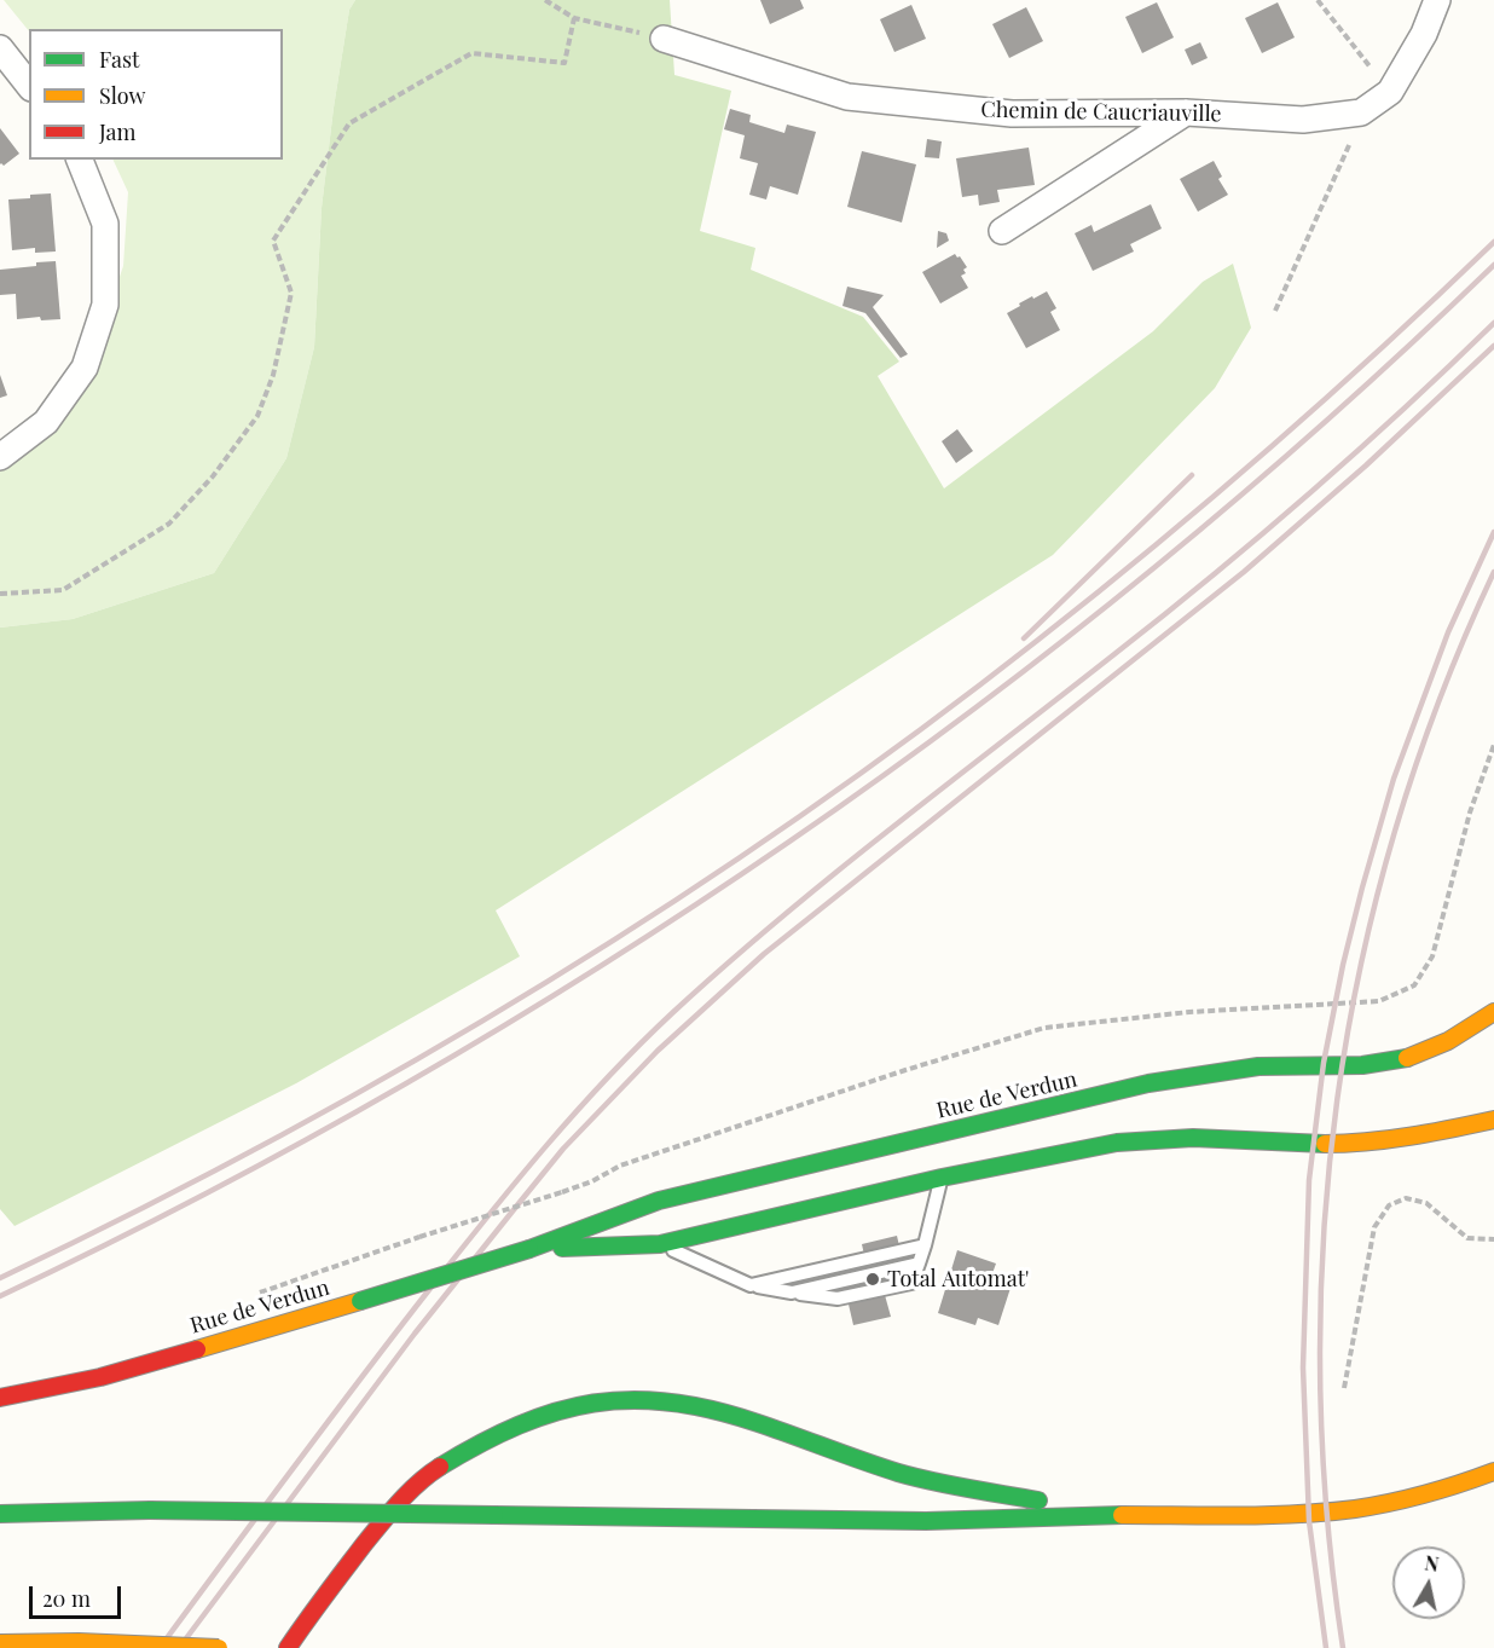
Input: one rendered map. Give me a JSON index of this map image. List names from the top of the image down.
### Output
{
  "streets": {
    "main road": ["Rue de Verdun"],
    "street": ["Chemin de Caucriauville"]
  },
  "places": ["Total Automat'"],
  "legend": ["Fast", "Slow", "Jam"],
  "scale_bar": "20 m",
  "north": "top"
}
